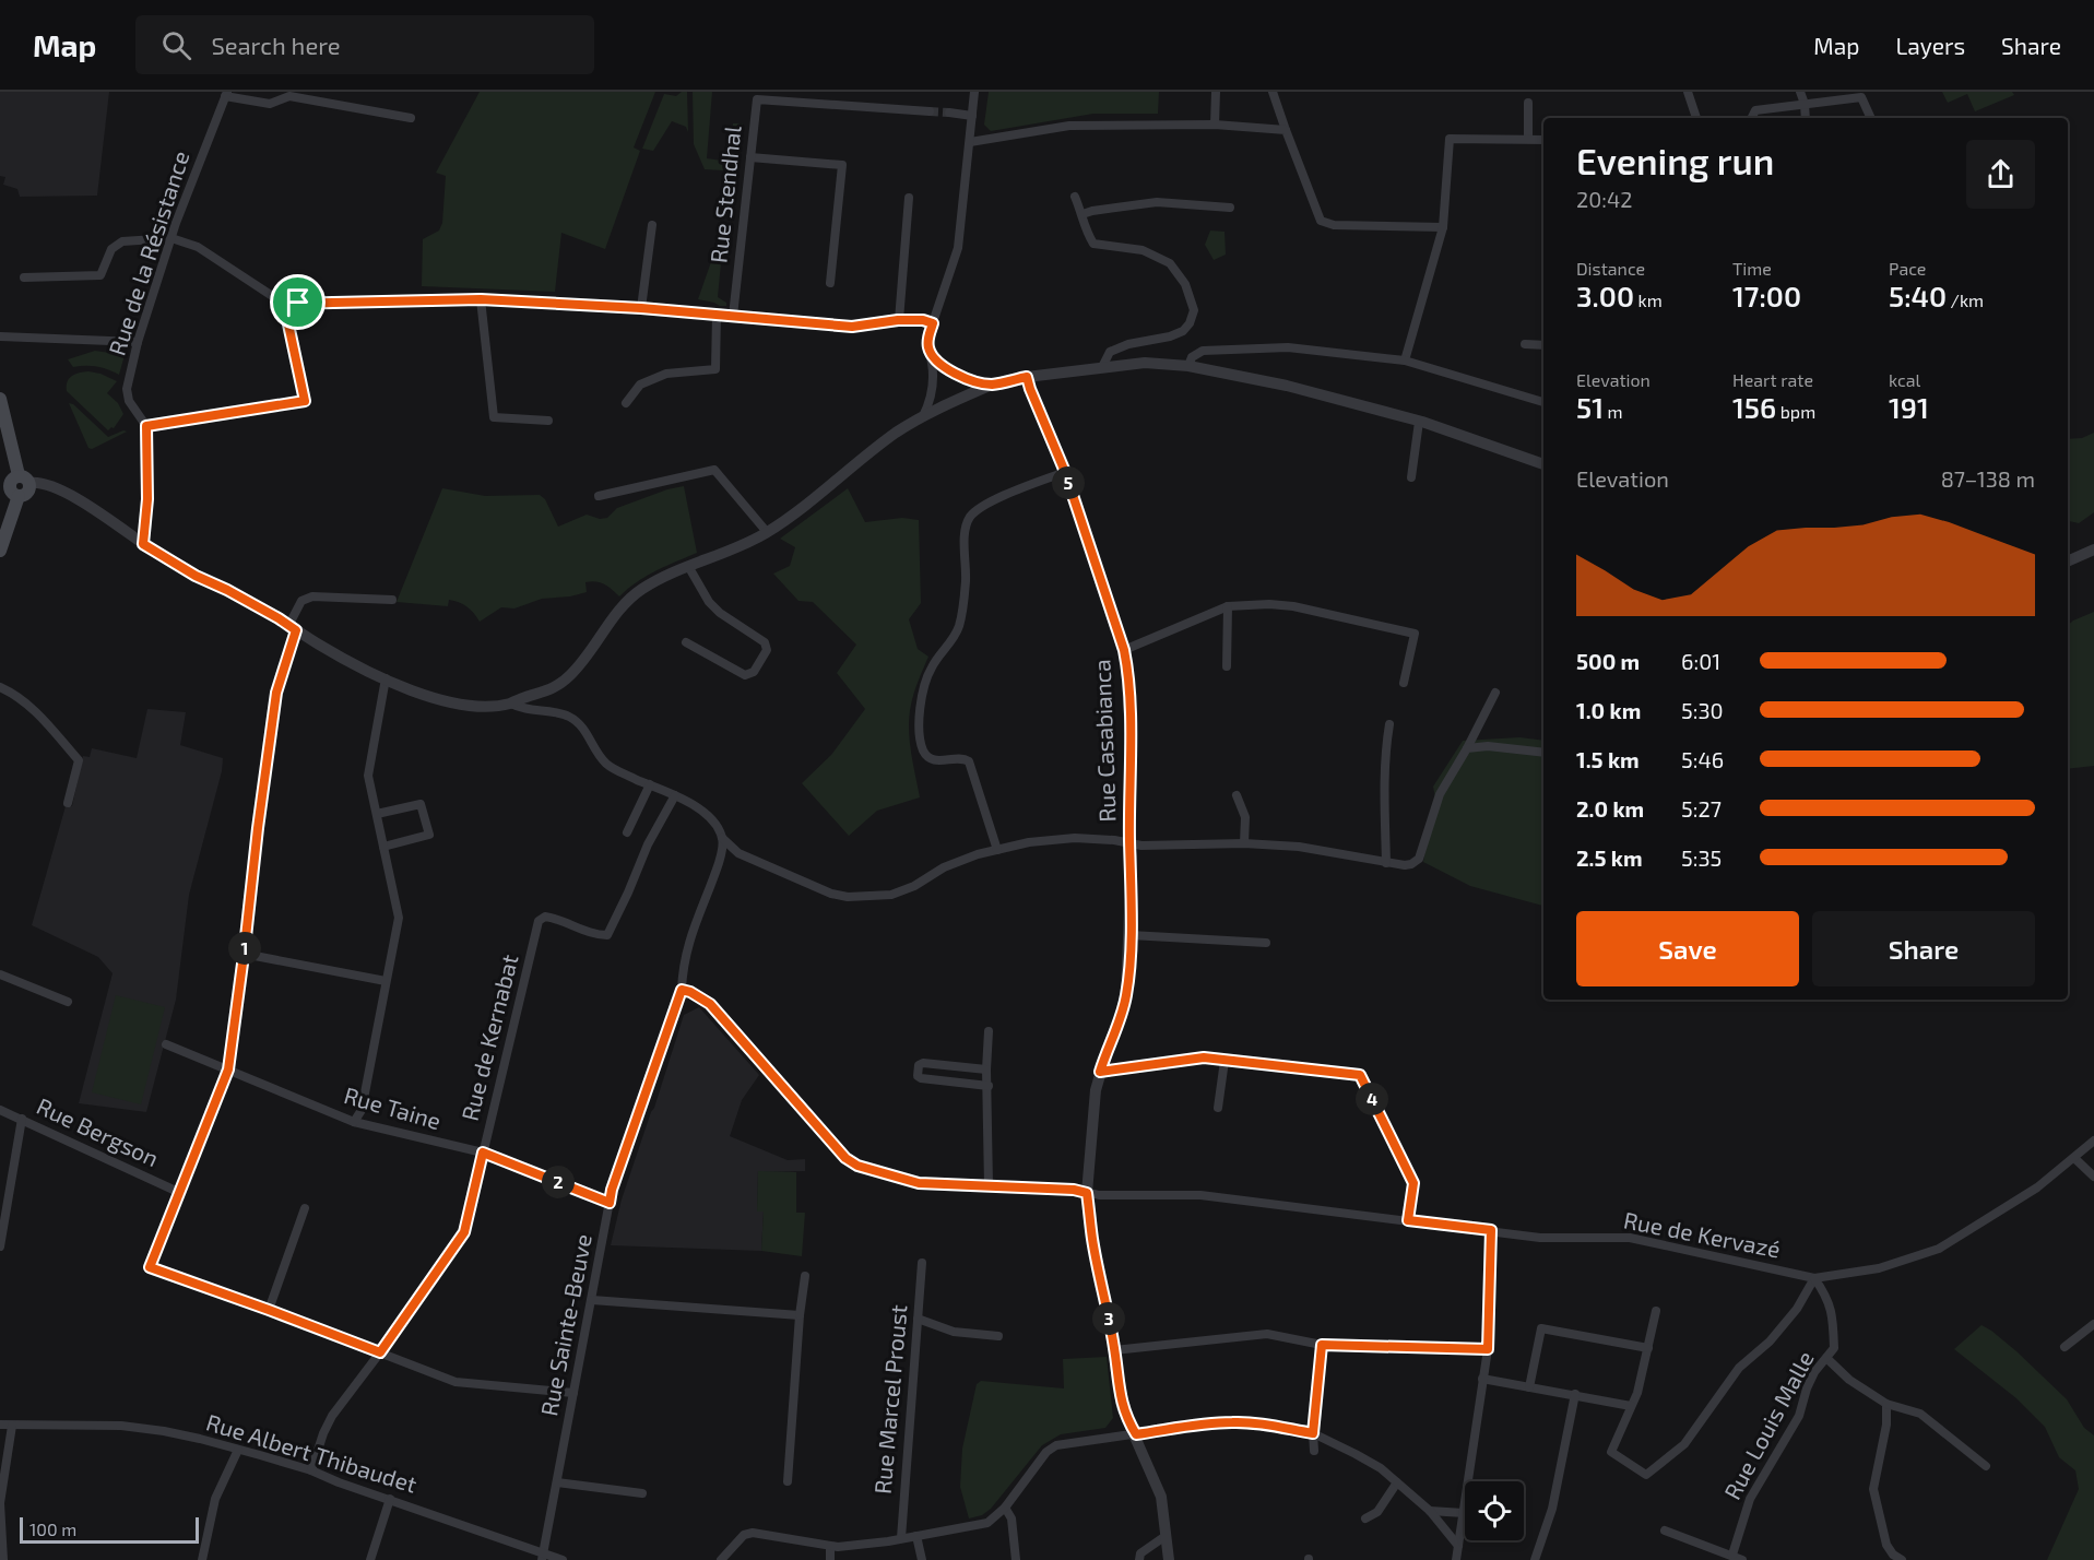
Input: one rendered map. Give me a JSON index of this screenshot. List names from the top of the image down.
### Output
{
  "streets": {
    "street": [
      "Rue Stendhal",
      "Rue de la Résistance",
      "Rue Casabianca",
      "Rue de Kernabat",
      "Rue Taine",
      "Rue Bergson",
      "Rue de Kervazé",
      "Rue Sainte-Beuve",
      "Rue Marcel Proust",
      "Rue Louis Malle",
      "Rue Albert Thibaudet"
    ]
  },
  "crossings": [
    ["Rue Casabianca", "Rue de Kervazé"],
    ["Rue de Kernabat", "Rue Taine"],
    ["Rue de Kernabat", "Rue Albert Thibaudet"],
    ["Rue Taine", "Rue Sainte-Beuve"],
    ["Rue de Kervazé", "Rue Sainte-Beuve"],
    ["Rue de Kervazé", "Rue Louis Malle"],
    ["Rue Sainte-Beuve", "Rue Albert Thibaudet"]
  ],
  "scale_bar": "100 m",
  "page": {
    "header": "Map",
    "search": "Search here",
    "nav": ["Map", "Layers", "Share"],
    "heading": ["Evening run", "20:42"],
    "stats": [
      ["Distance", "3.00 km"],
      ["Time", "17:00"],
      ["Pace", "5:40 /km"],
      ["Elevation", "51 m"],
      ["Heart rate", "156 bpm"],
      ["kcal", "191"]
    ],
    "chart": ["Elevation", "87–138 m"],
    "pins": [
      "5",
      "1",
      "4",
      "2",
      "3"
    ],
    "list": [
      {
        "name": "500 m",
        "note": "6:01"
      },
      {
        "name": "1.0 km",
        "note": "5:30"
      },
      {
        "name": "1.5 km",
        "note": "5:46"
      },
      {
        "name": "2.0 km",
        "note": "5:27"
      },
      {
        "name": "2.5 km",
        "note": "5:35"
      }
    ],
    "buttons": ["Save", "Share"],
    "scale": "100 m"
  }
}
